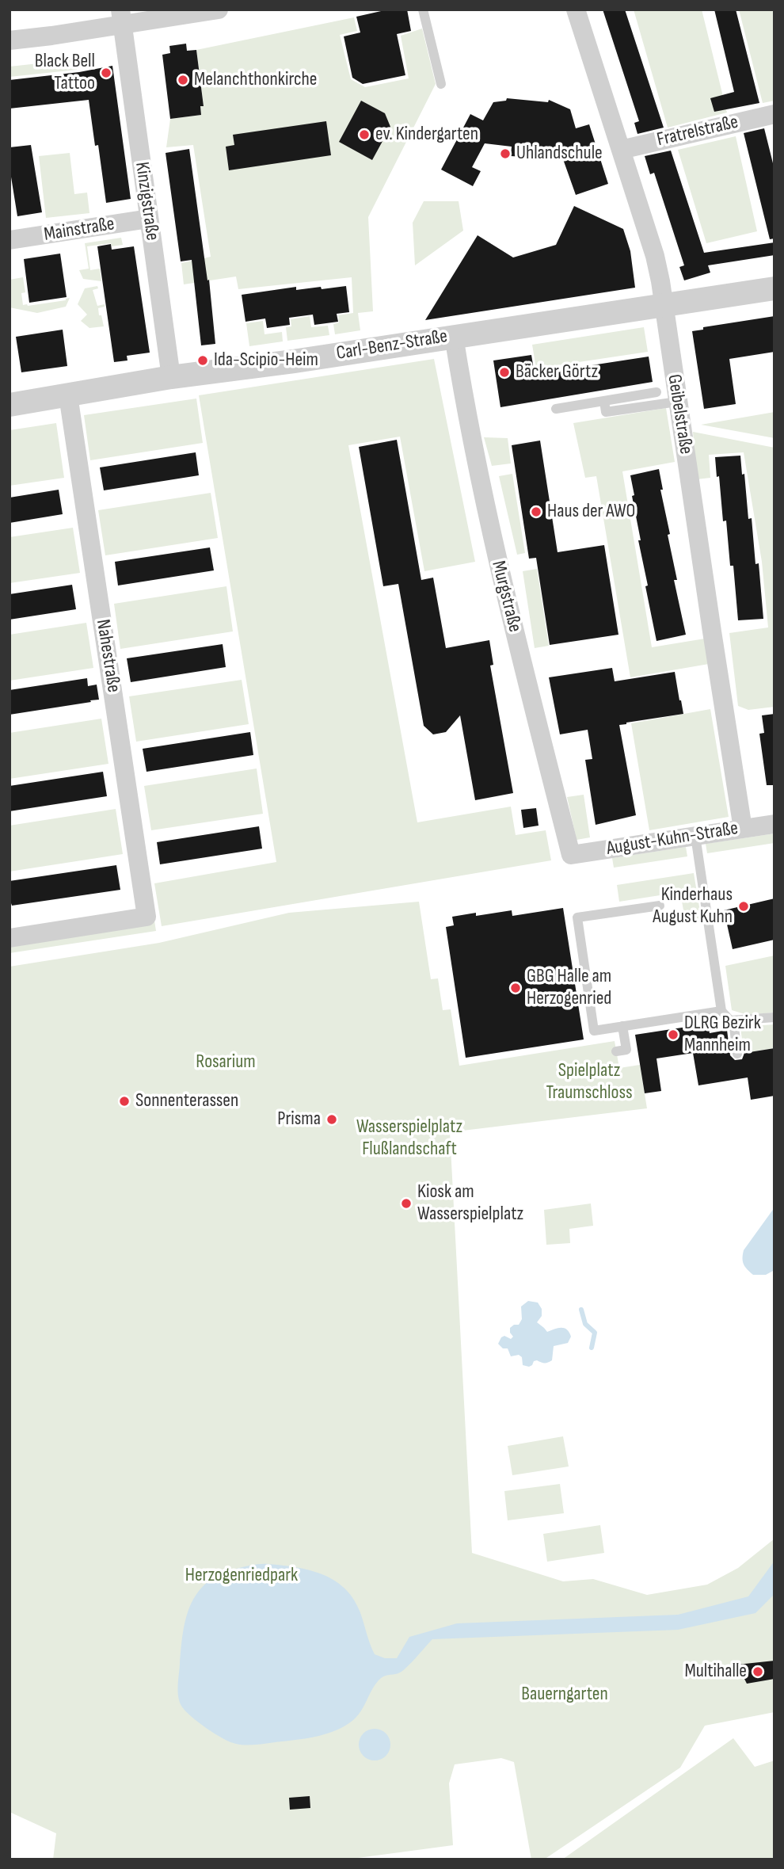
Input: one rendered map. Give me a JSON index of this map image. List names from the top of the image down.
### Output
{
  "streets": {
    "street": [
      "Fratrelstraße",
      "Kinzigstraße",
      "Mainstraße",
      "Carl-Benz-Straße",
      "Geibelstraße",
      "Murgstraße",
      "Nahestraße",
      "August-Kuhn-Straße"
    ]
  },
  "crossings": [
    ["Fratrelstraße", "Geibelstraße"],
    ["Kinzigstraße", "Mainstraße"],
    ["Kinzigstraße", "Carl-Benz-Straße"],
    ["Carl-Benz-Straße", "Geibelstraße"],
    ["Carl-Benz-Straße", "Murgstraße"],
    ["Carl-Benz-Straße", "Nahestraße"],
    ["Geibelstraße", "August-Kuhn-Straße"],
    ["Murgstraße", "August-Kuhn-Straße"]
  ],
  "parks": [
    "Rosarium",
    "Spielplatz Traumschloss",
    "Wasserspielplatz Flußlandschaft",
    "Herzogenriedpark",
    "Bauerngarten"
  ],
  "places": [
    "Black Bell Tattoo",
    "Melanchthonkirche",
    "ev. Kindergarten",
    "Uhlandschule",
    "Ida-Scipio-Heim",
    "Bäcker Görtz",
    "Haus der AWO",
    "Kinderhaus August Kuhn",
    "GBG Halle am Herzogenried",
    "DLRG Bezirk Mannheim",
    "Sonnenterassen",
    "Prisma",
    "Kiosk am Wasserspielplatz",
    "Multihalle"
  ]
}
